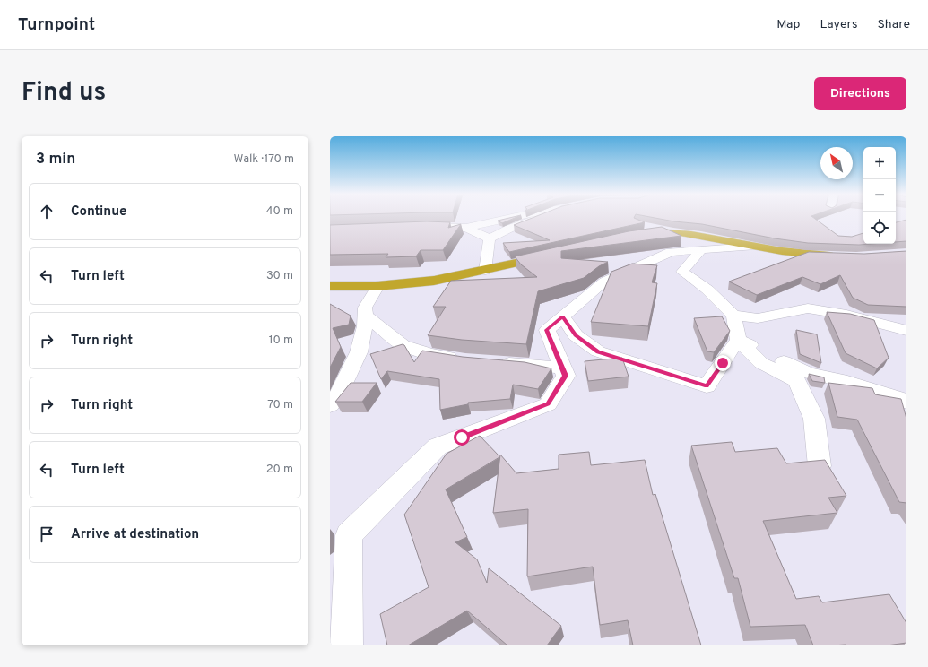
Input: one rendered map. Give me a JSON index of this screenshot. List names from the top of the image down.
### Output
{
  "north": "top left",
  "page": {
    "header": "Turnpoint",
    "nav": ["Map", "Layers", "Share"],
    "title": "Find us",
    "buttons": "Directions",
    "heading": ["3 min", "Walk · 170 m"],
    "map_buttons": ["+", "−"],
    "list": [
      ["Continue", "40 m"],
      ["Turn left", "30 m"],
      ["Turn right", "10 m"],
      ["Turn right", "70 m"],
      ["Turn left", "20 m"],
      "Arrive at destination"
    ]
  }
}
